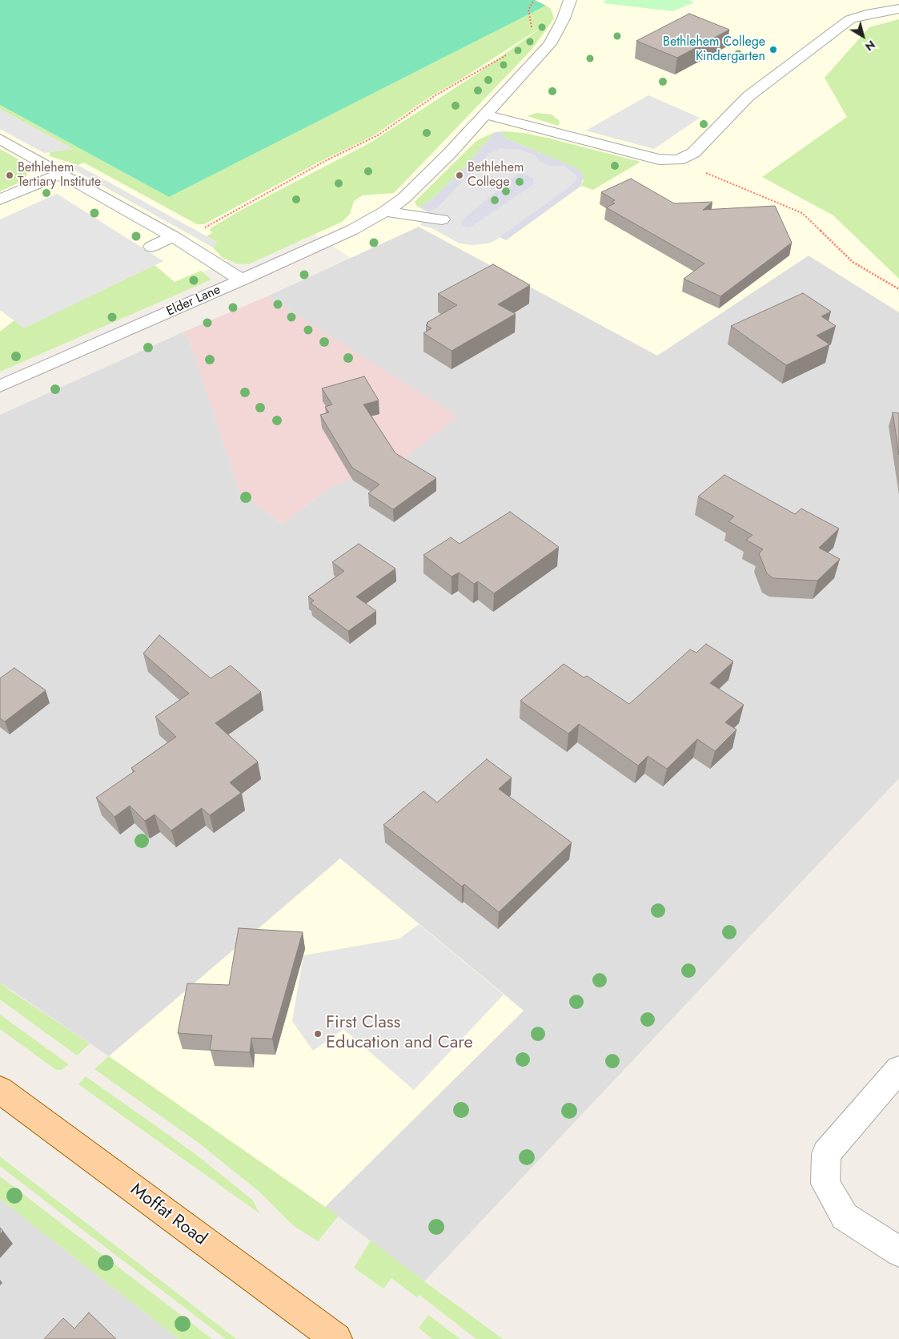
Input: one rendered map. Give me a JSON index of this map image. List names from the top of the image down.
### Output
{
  "streets": {
    "main road": ["Moffat Road"],
    "street": ["Elder Lane"]
  },
  "places": [
    "Bethlehem College Kindergarten",
    "Bethlehem Tertiary Institute",
    "Bethlehem College",
    "First Class Education and Care"
  ],
  "north": "bottom right"
}
